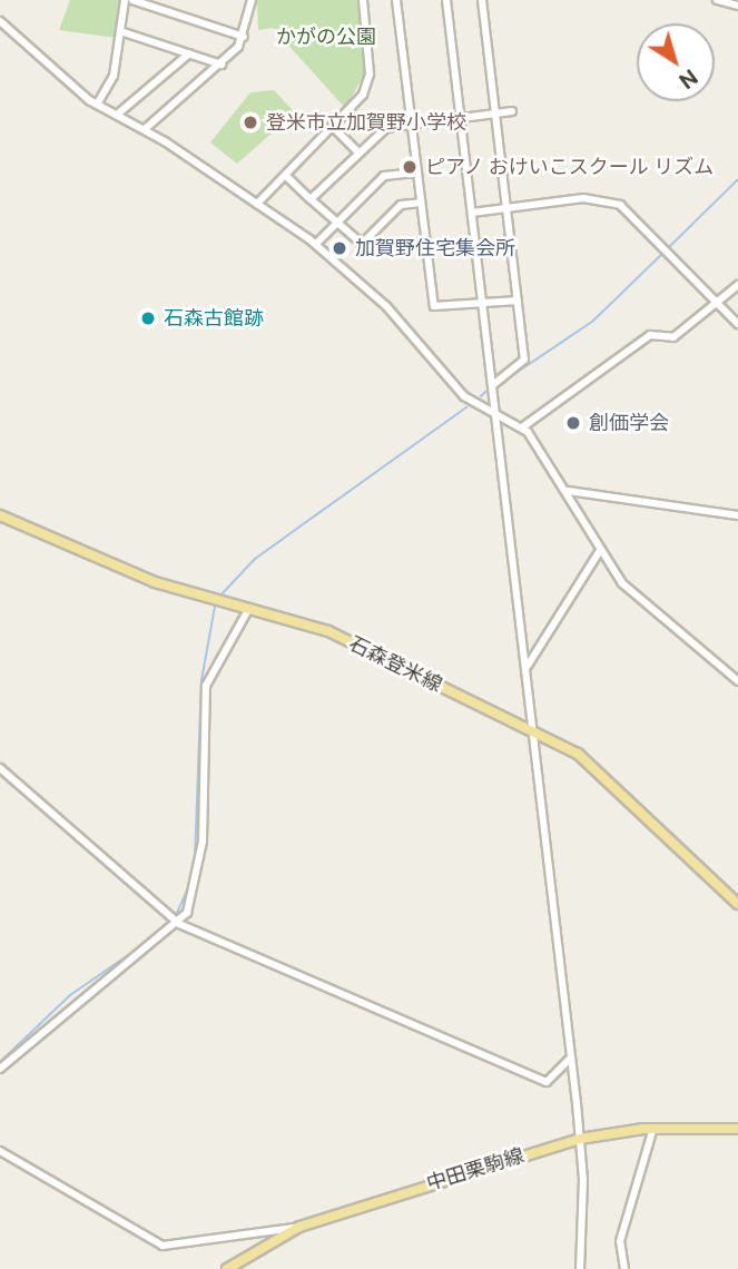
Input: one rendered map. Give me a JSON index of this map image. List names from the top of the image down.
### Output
{
  "streets": {
    "main road": ["石森登米線", "中田栗駒線"]
  },
  "parks": ["かがの公園"],
  "places": [
    "登米市立加賀野小学校",
    "ピアノ おけいこスクール リズム",
    "加賀野住宅集会所",
    "石森古館跡",
    "創価学会"
  ],
  "north": "bottom right"
}
